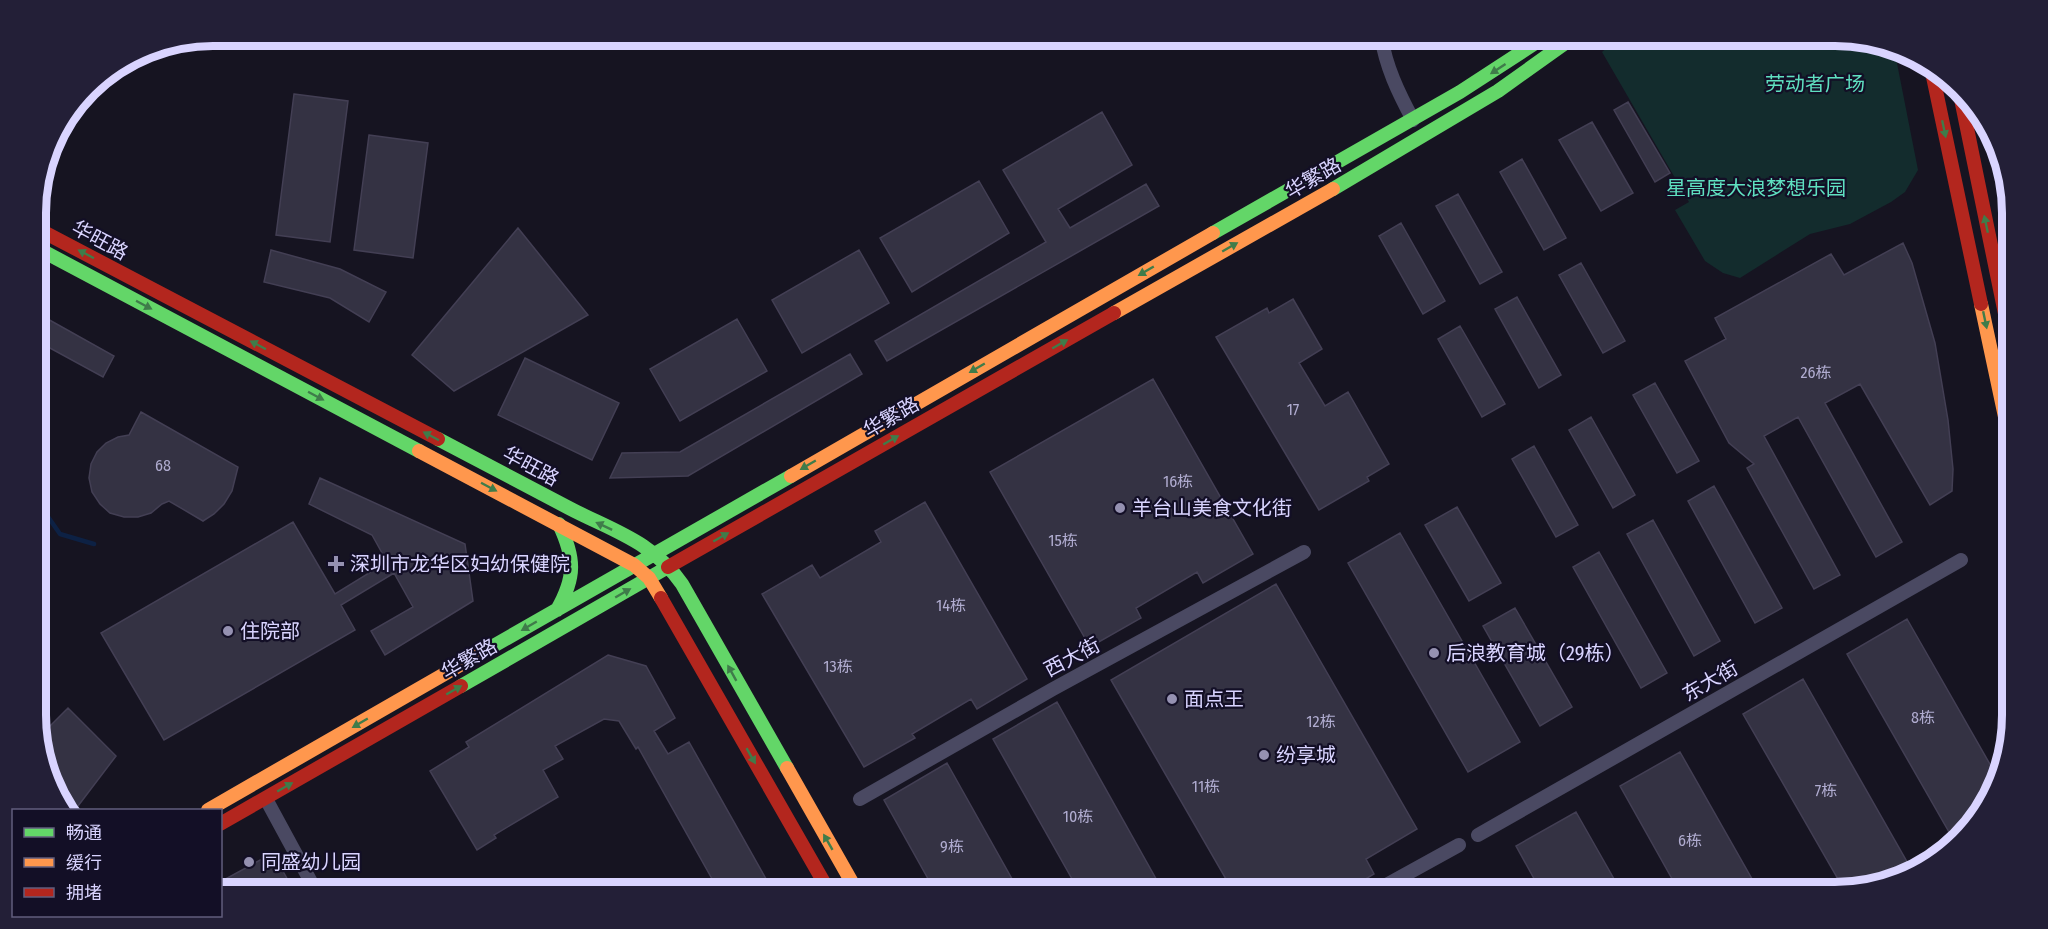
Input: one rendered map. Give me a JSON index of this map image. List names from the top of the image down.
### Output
{
  "streets": {
    "main road": ["华繁路", "华旺路"],
    "street": ["西大街", "东大街"]
  },
  "crossings": [
    ["华繁路", "华旺路"]
  ],
  "parks": ["劳动者广场", "星高度大浪梦想乐园"],
  "places": {
    "other": [
      "羊台山美食文化街",
      "住院部",
      "后浪教育城（29栋）",
      "面点王",
      "纷享城",
      "同盛幼儿园"
    ],
    "health": ["深圳市龙华区妇幼保健院"]
  },
  "house_numbers": [
    "26栋",
    "17",
    "68",
    "16栋",
    "15栋",
    "14栋",
    "13栋",
    "8栋",
    "12栋",
    "11栋",
    "7栋",
    "10栋",
    "6栋",
    "9栋"
  ],
  "legend": ["畅通", "缓行", "拥堵"]
}
